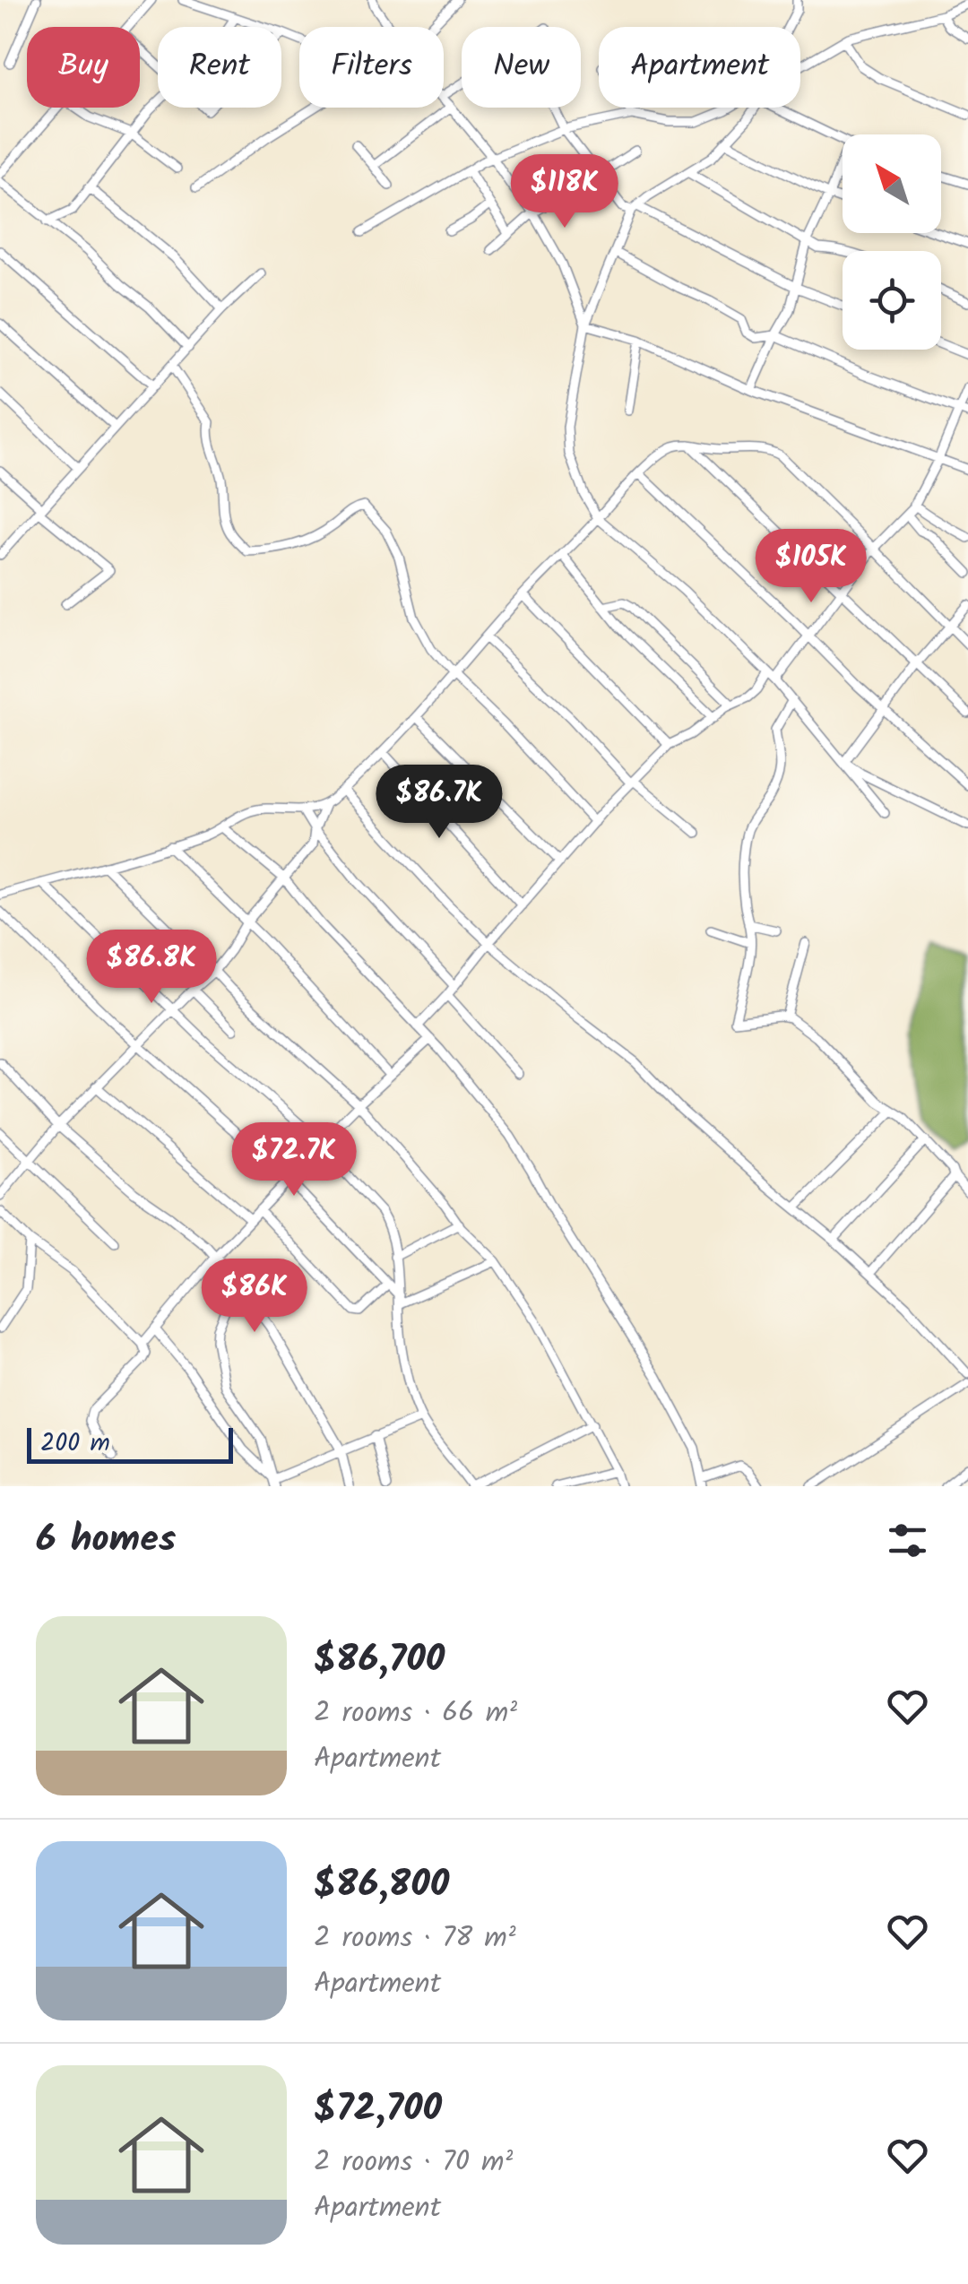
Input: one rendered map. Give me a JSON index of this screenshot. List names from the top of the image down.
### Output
{
  "scale_bar": "200 m",
  "north": "top left",
  "page": {
    "chip": [
      "Buy",
      "Rent",
      "Filters",
      "New",
      "Apartment"
    ],
    "price": [
      "$118K",
      "$105K",
      "$86.7K",
      "$86.8K",
      "$72.7K",
      "$86K"
    ],
    "scale": "200 m",
    "heading": "6 homes",
    "list": [
      {
        "name": "$86,700",
        "note": "2 rooms · 66 m² · Apartment"
      },
      {
        "name": "$86,800",
        "note": "2 rooms · 78 m² · Apartment"
      },
      {
        "name": "$72,700",
        "note": "2 rooms · 70 m² · Apartment"
      }
    ]
  }
}
